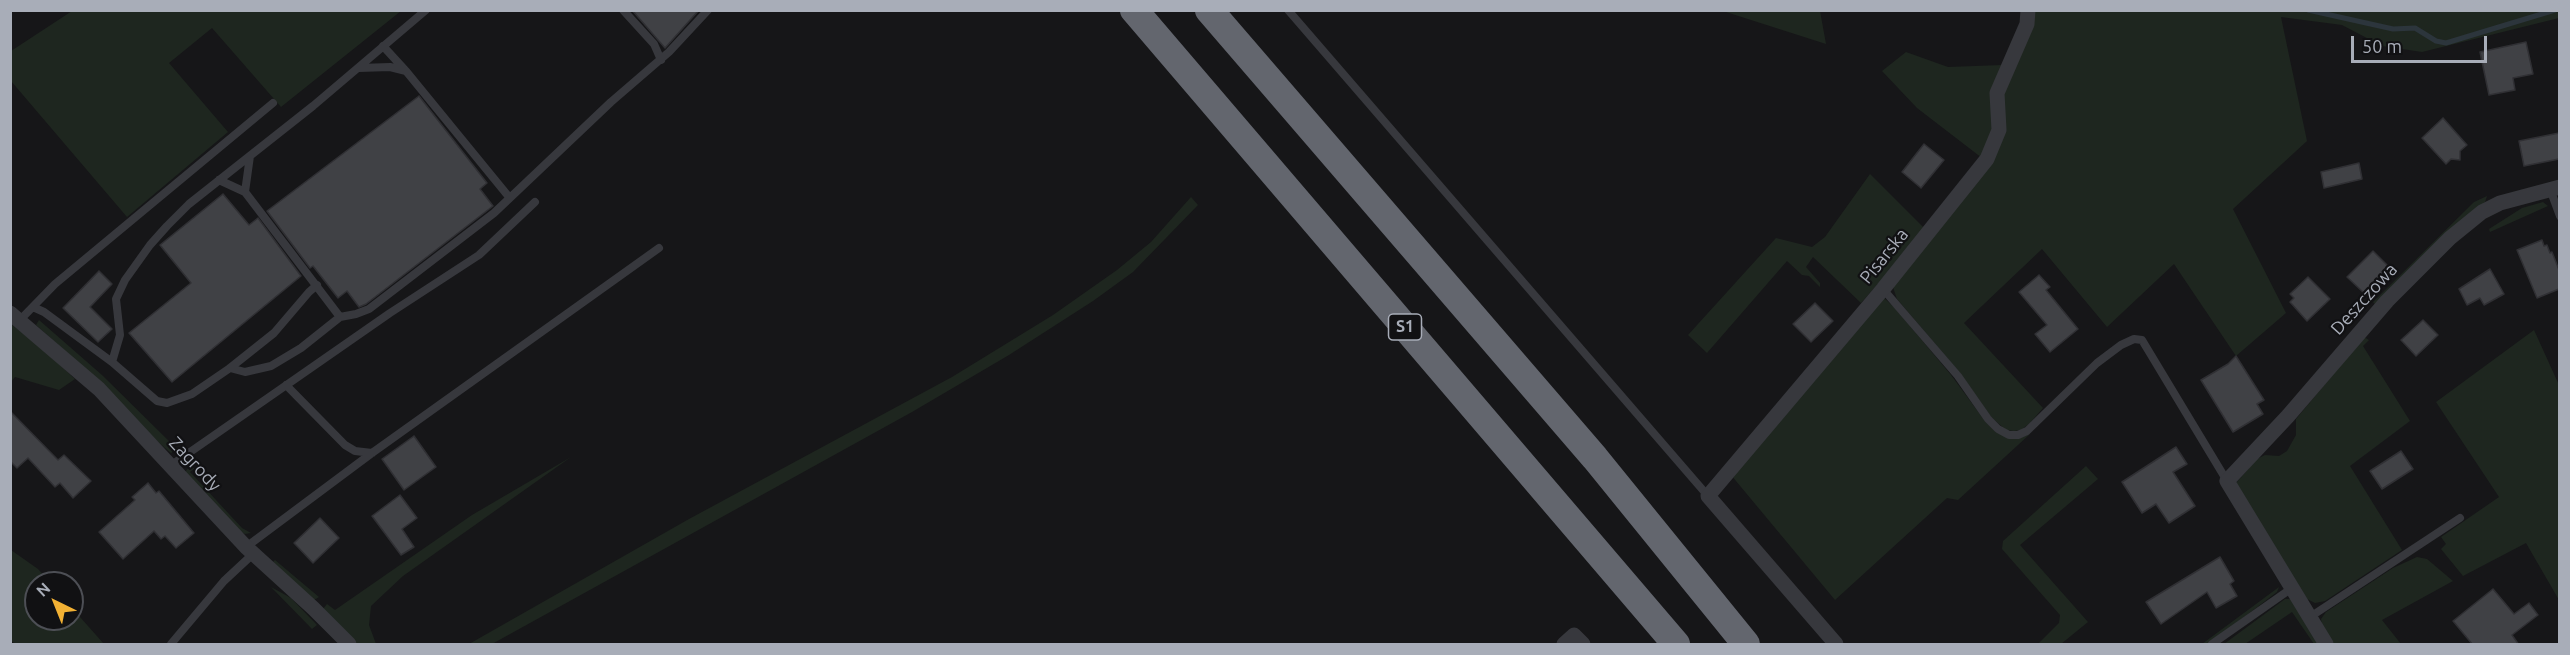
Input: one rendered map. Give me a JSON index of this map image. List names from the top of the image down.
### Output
{
  "streets": {
    "highway": ["S1"],
    "street": ["Pisarska", "Deszczowa", "Zagrody"]
  },
  "scale_bar": "50 m",
  "north": "top left"
}
